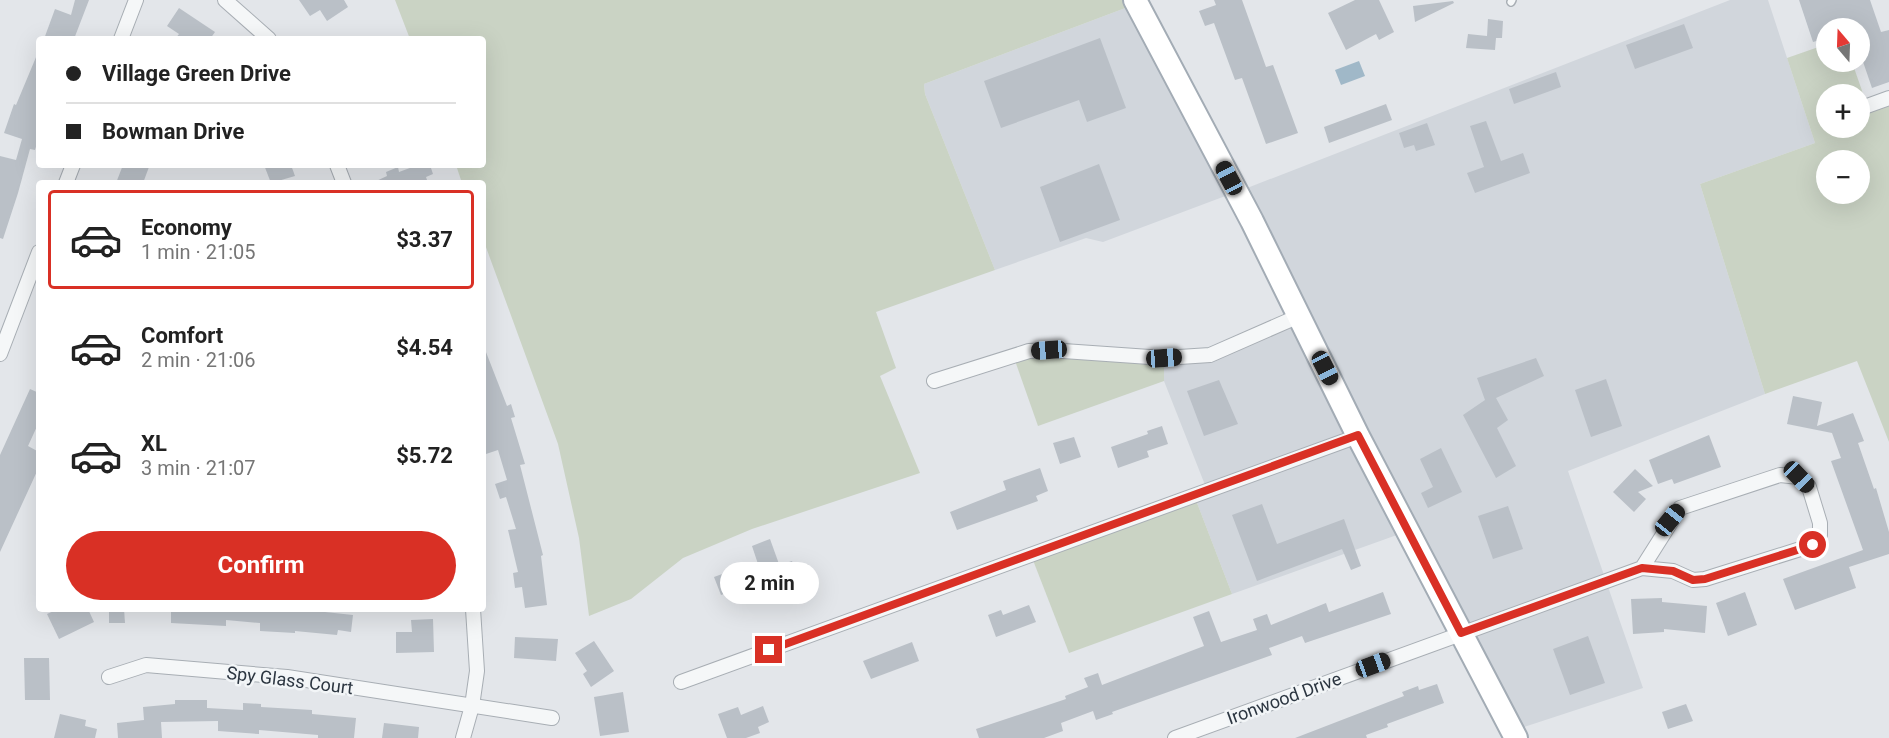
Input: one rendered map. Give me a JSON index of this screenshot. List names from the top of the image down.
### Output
{
  "streets": {
    "street": ["Spy Glass Court", "Ironwood Drive"]
  },
  "north": "top",
  "page": {
    "map_buttons": ["+", "−"],
    "banner": ["Village Green Drive", "Bowman Drive"],
    "list": [
      {
        "name": "Economy",
        "note": "1 min · 21:05",
        "value": "$3.37"
      },
      {
        "name": "Comfort",
        "note": "2 min · 21:06",
        "value": "$4.54"
      },
      {
        "name": "XL",
        "note": "3 min · 21:07",
        "value": "$5.72"
      }
    ],
    "buttons": "Confirm",
    "bubble": "2 min"
  }
}
